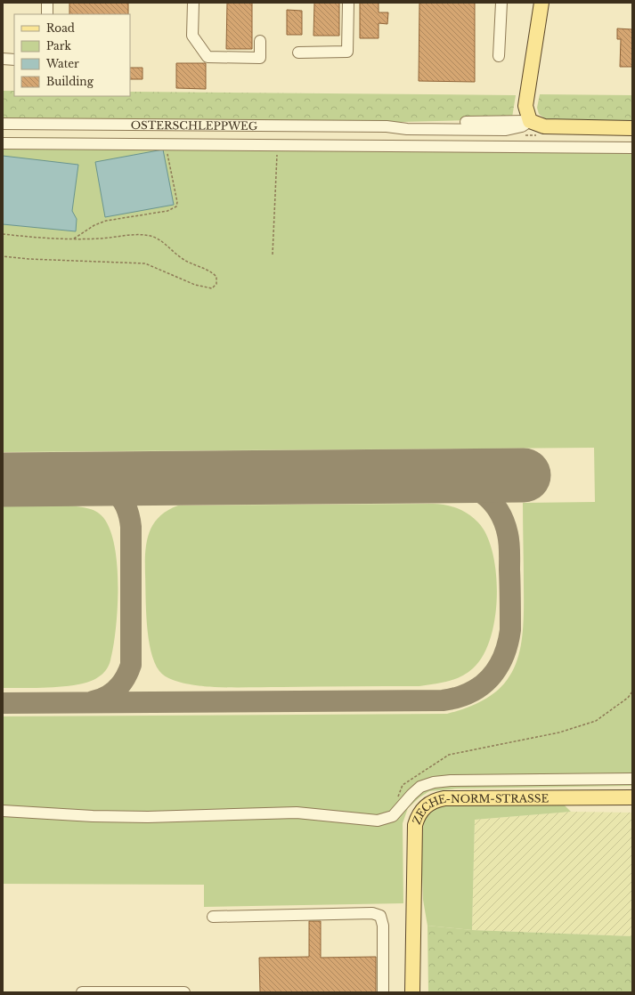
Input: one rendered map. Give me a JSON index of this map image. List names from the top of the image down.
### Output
{
  "streets": {
    "main road": ["ZECHE-NORM-STRASSE"],
    "street": ["OSTERSCHLEPPWEG"]
  },
  "legend": [
    "Road",
    "Park",
    "Water",
    "Building"
  ]
}
